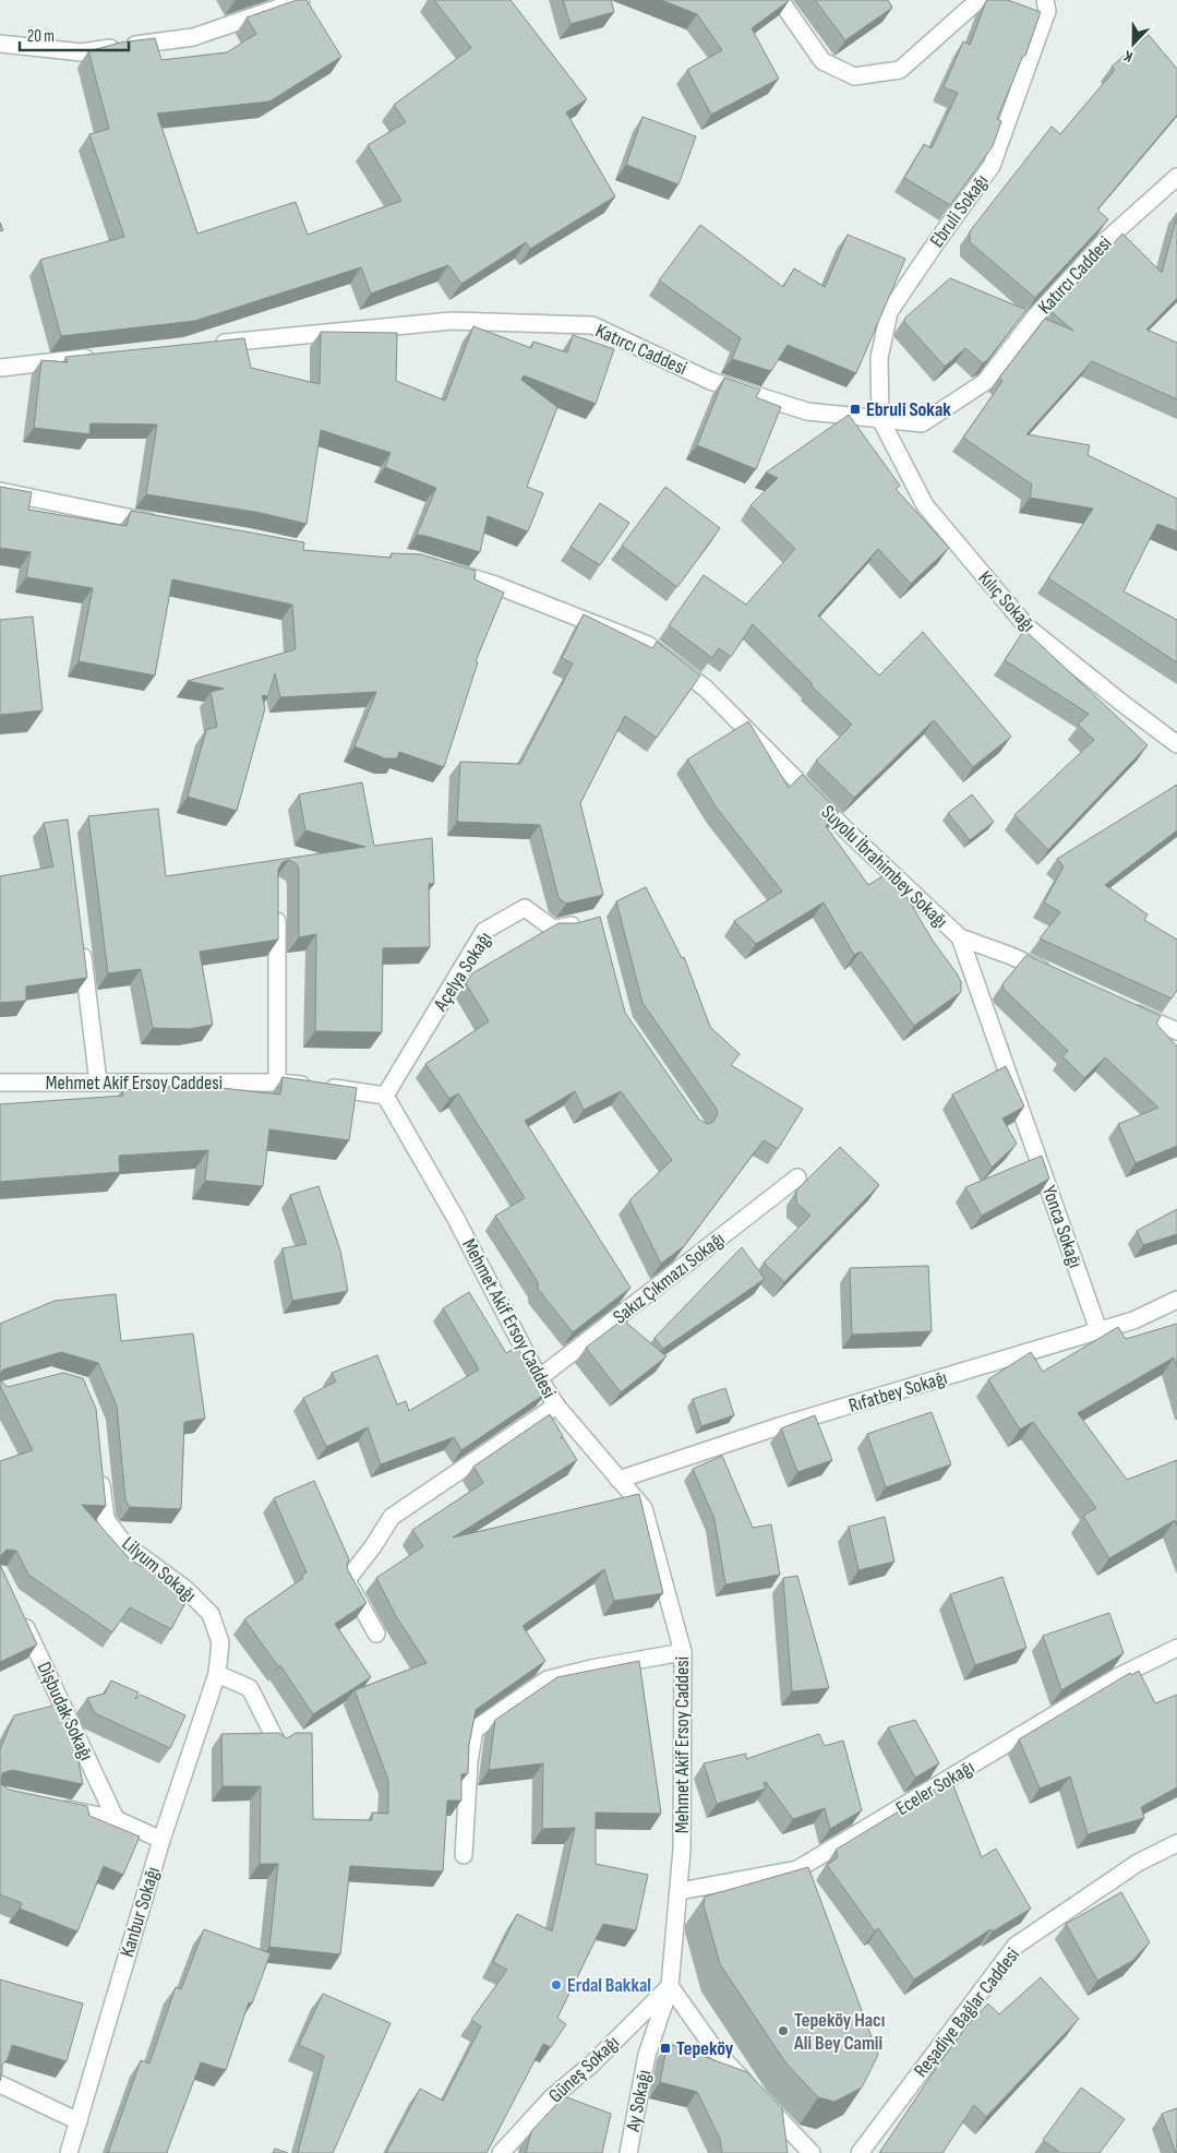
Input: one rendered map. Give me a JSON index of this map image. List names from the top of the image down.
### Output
{
  "streets": {
    "street": [
      "Ebruli Sokağı",
      "Katırcı Caddesi",
      "Kılıç Sokağı",
      "Suyolu İbrahimbey Sokağı",
      "Açelya Sokağı",
      "Mehmet Akif Ersoy Caddesi",
      "Yonca Sokağı",
      "Sakız Çıkmazı Sokağı",
      "Rıfatbey Sokağı",
      "Lilyum Sokağı",
      "Dişbudak Sokağı",
      "Eceler Sokağı",
      "Kanbur Sokağı",
      "Reşadiye Bağlar Caddesi",
      "Güneş Sokağı",
      "Ay Sokağı"
    ]
  },
  "crossings": [
    ["Ebruli Sokağı", "Katırcı Caddesi"],
    ["Ebruli Sokağı", "Kılıç Sokağı"],
    ["Katırcı Caddesi", "Kılıç Sokağı"],
    ["Suyolu İbrahimbey Sokağı", "Yonca Sokağı"],
    ["Açelya Sokağı", "Mehmet Akif Ersoy Caddesi"],
    ["Mehmet Akif Ersoy Caddesi", "Sakız Çıkmazı Sokağı"],
    ["Mehmet Akif Ersoy Caddesi", "Rıfatbey Sokağı"],
    ["Mehmet Akif Ersoy Caddesi", "Eceler Sokağı"],
    ["Mehmet Akif Ersoy Caddesi", "Güneş Sokağı"],
    ["Mehmet Akif Ersoy Caddesi", "Ay Sokağı"],
    ["Yonca Sokağı", "Rıfatbey Sokağı"],
    ["Lilyum Sokağı", "Kanbur Sokağı"],
    ["Güneş Sokağı", "Ay Sokağı"]
  ],
  "places": {
    "transit": ["Ebruli Sokak", "Tepeköy"],
    "other": ["Erdal Bakkal", "Tepeköy Hacı Ali Bey Camii"]
  },
  "scale_bar": "20 m",
  "north": "bottom"
}
